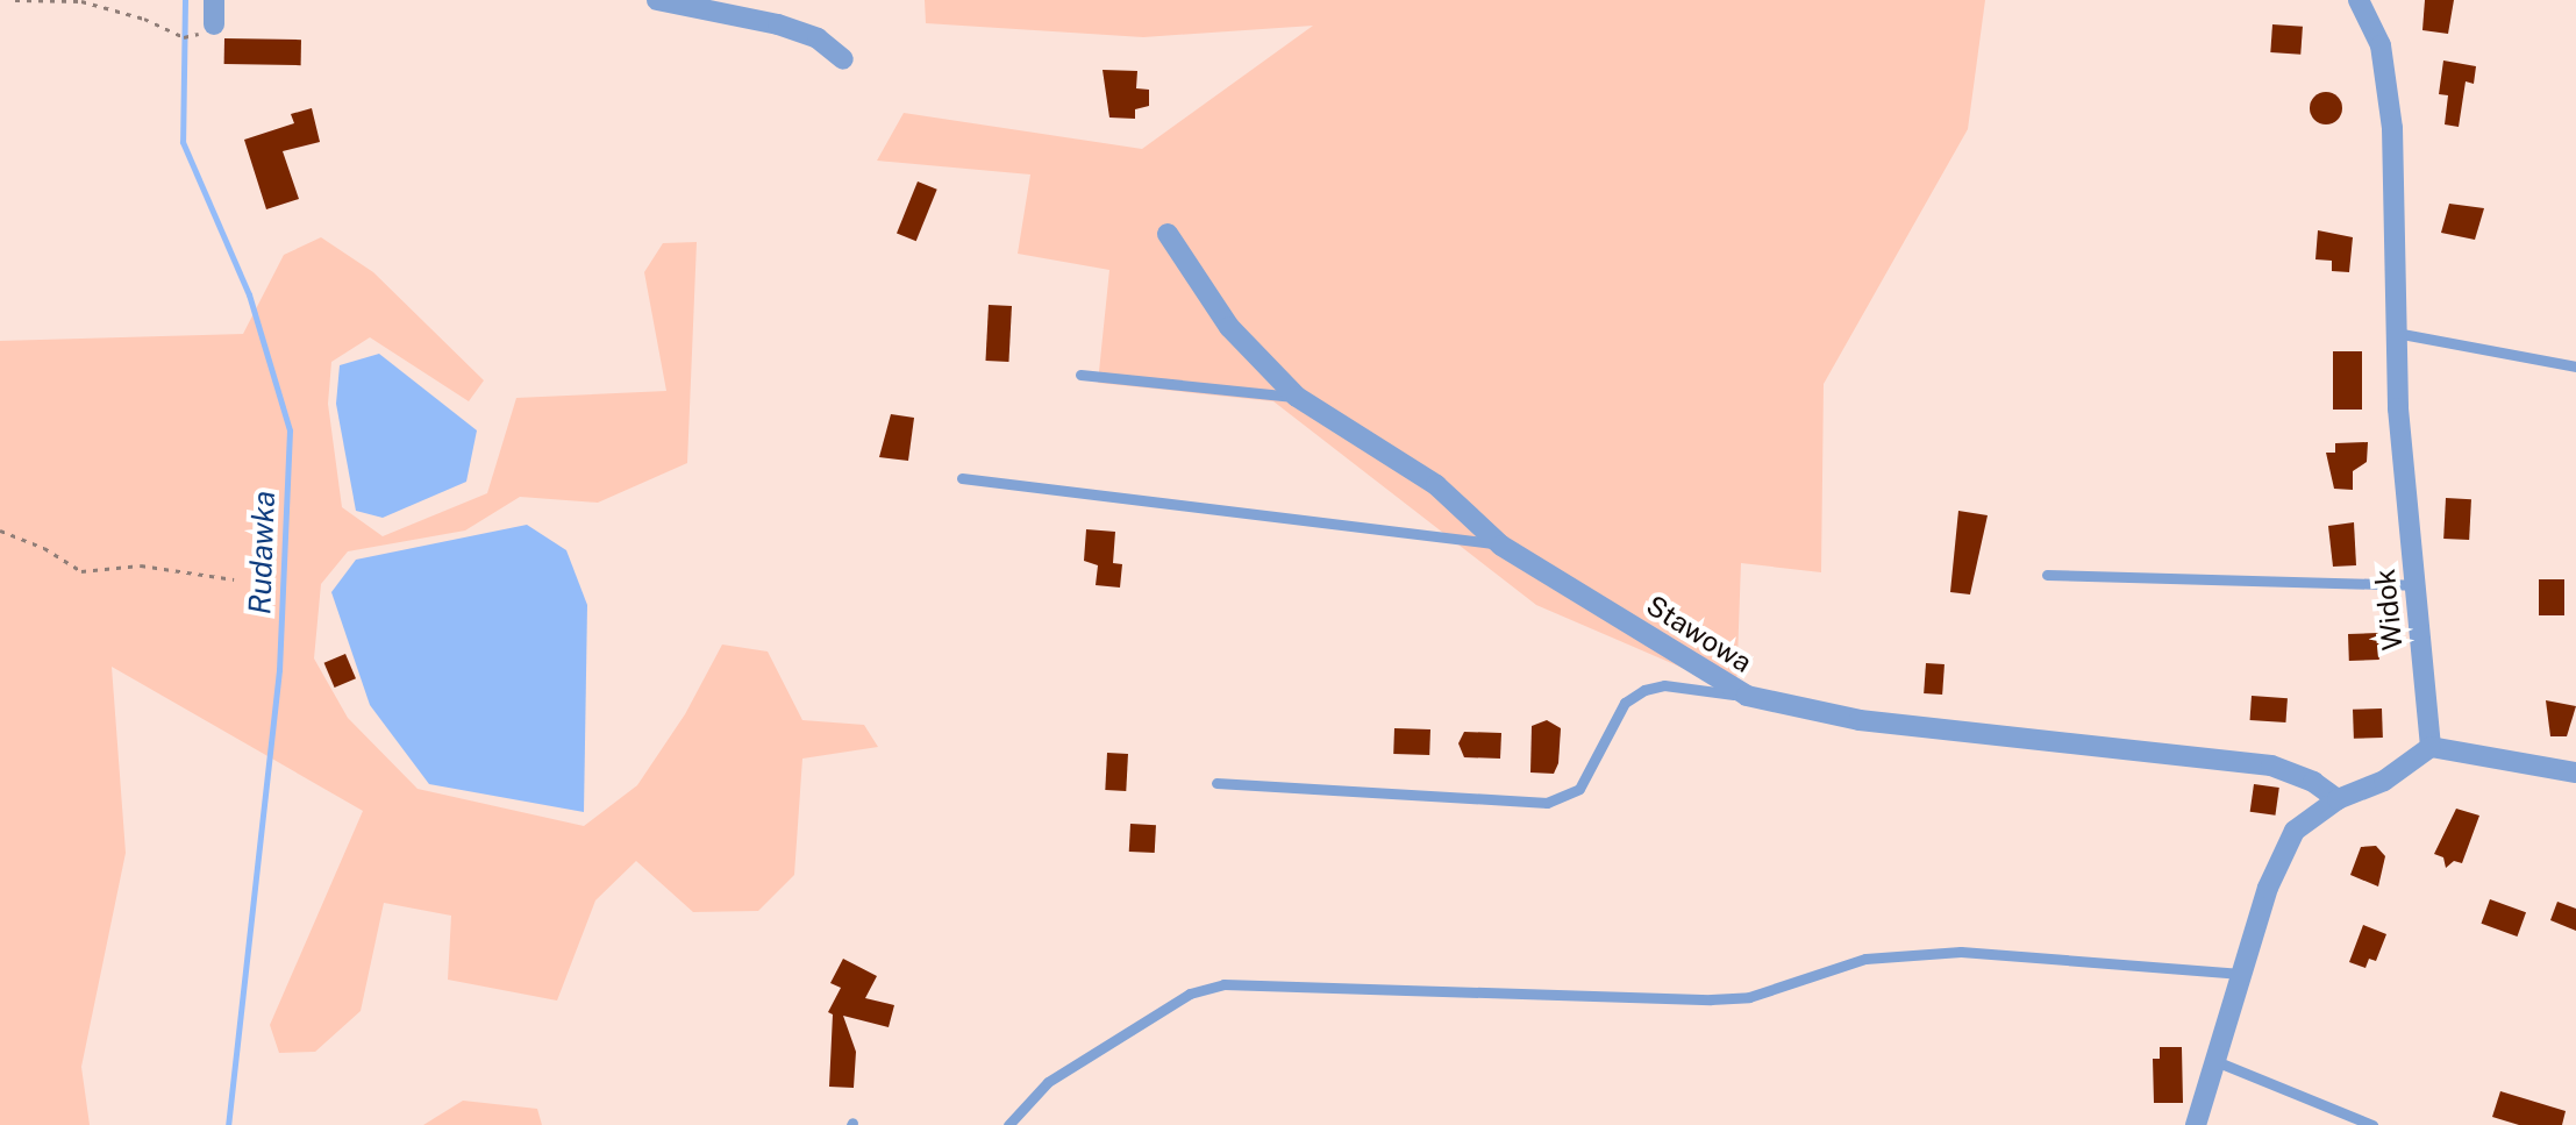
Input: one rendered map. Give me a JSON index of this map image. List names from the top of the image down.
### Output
{
  "streets": {
    "street": ["Widok", "Stawowa"]
  },
  "water": ["Rudawka"]
}
